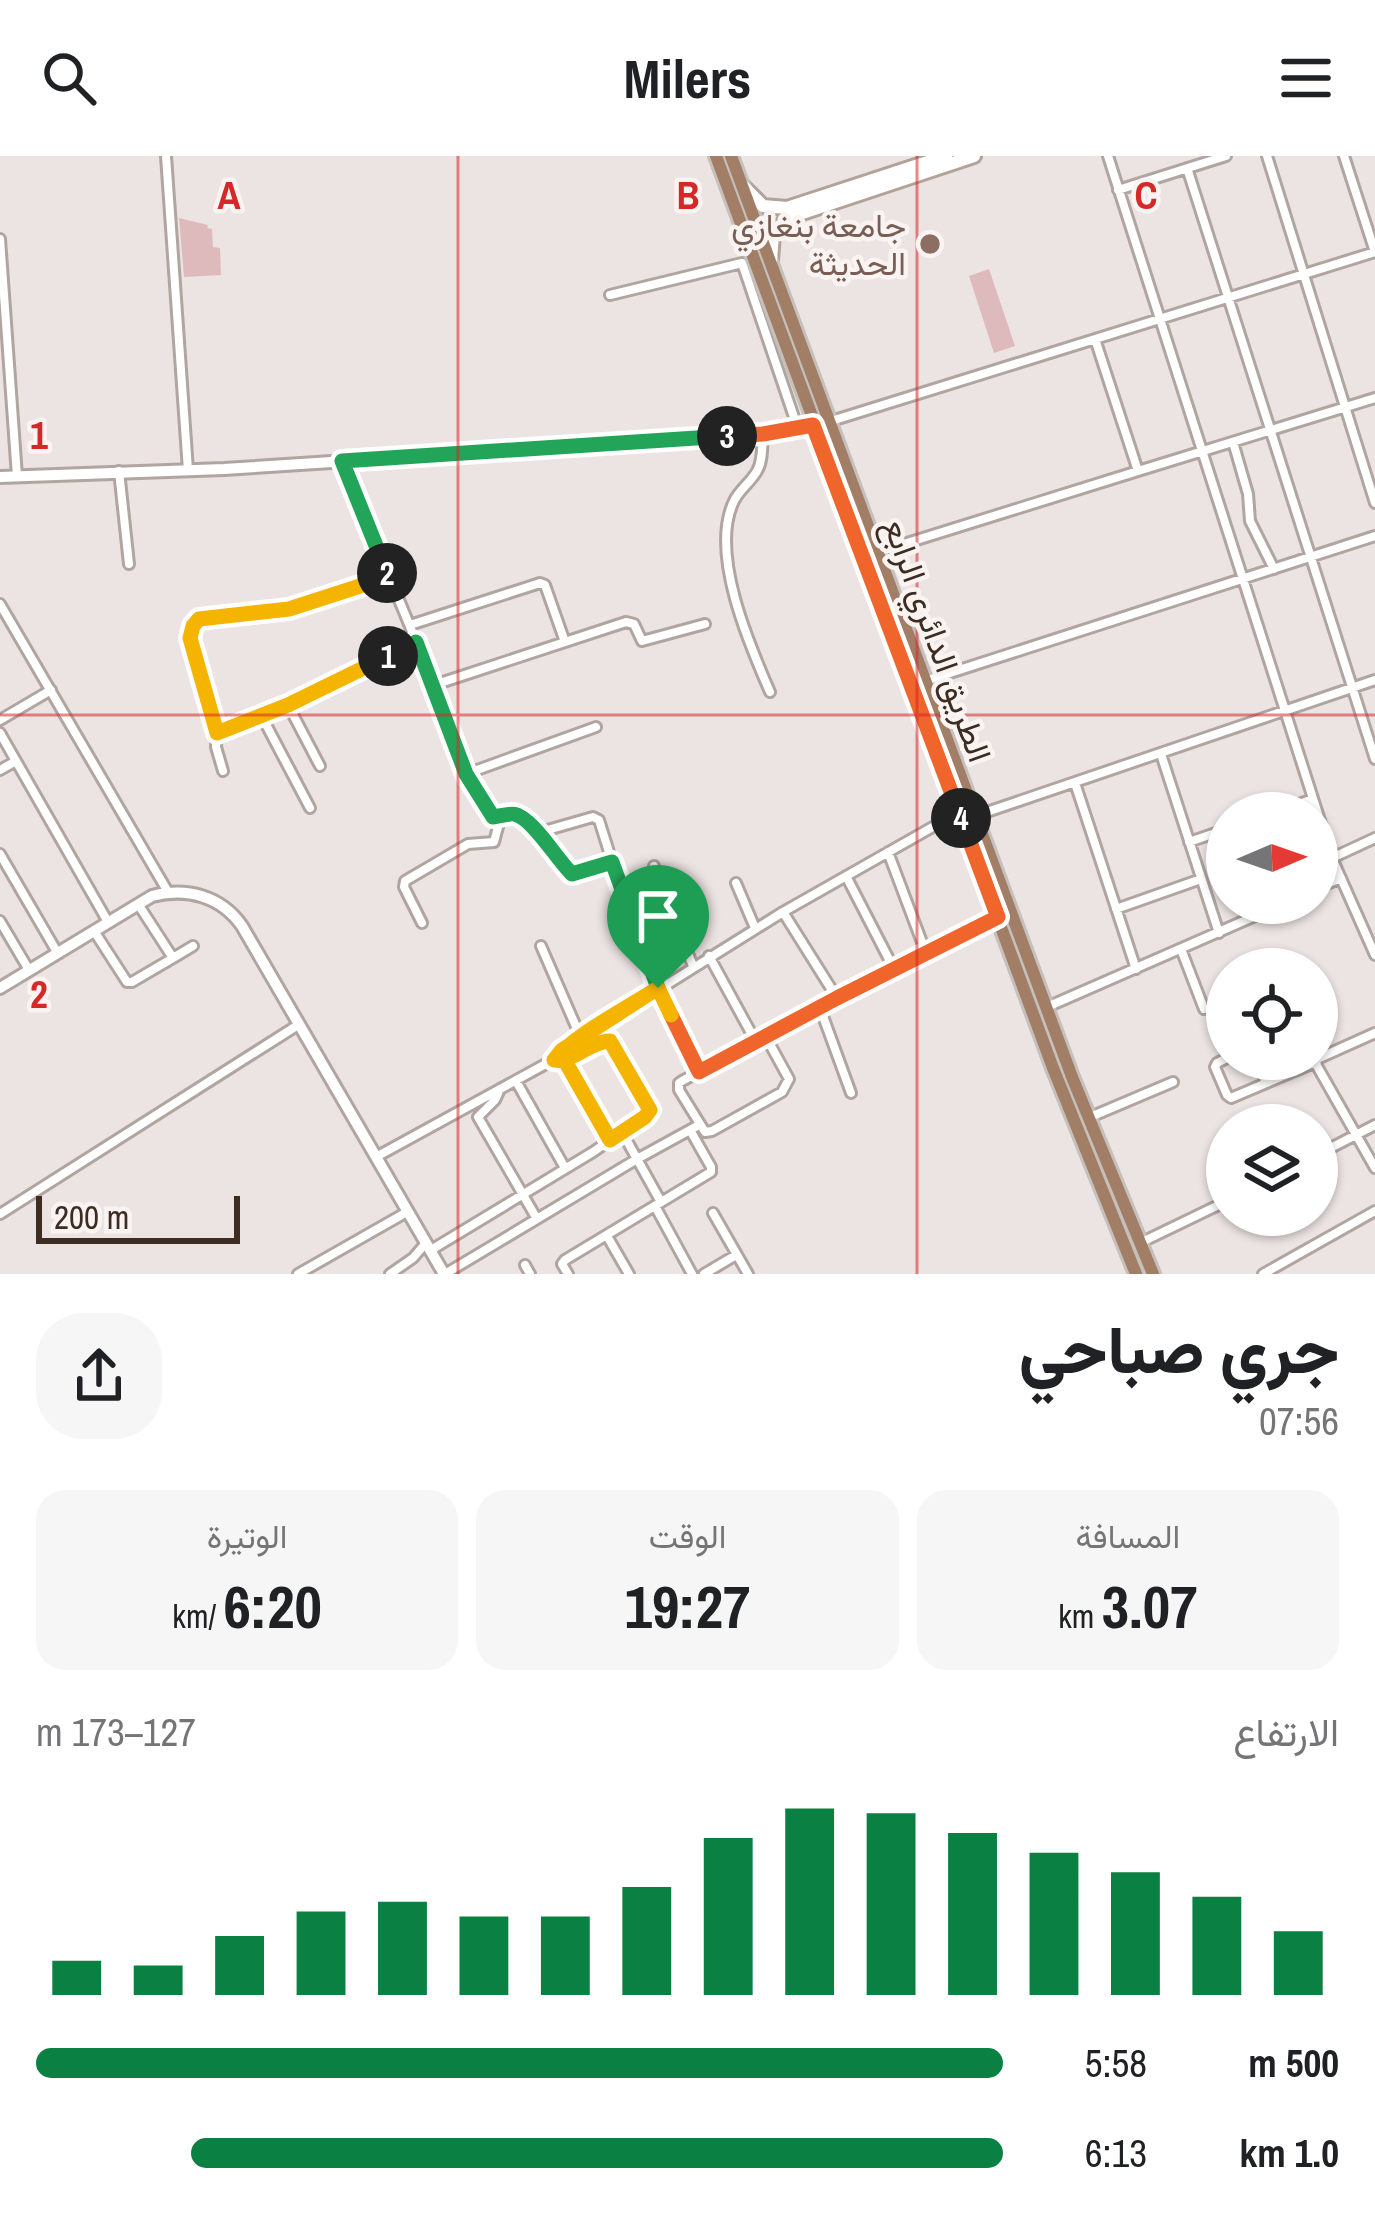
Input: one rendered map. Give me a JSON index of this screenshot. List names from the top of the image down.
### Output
{
  "streets": {
    "main road": ["الطريق الدائري الرابع"]
  },
  "places": ["جامعة بنغازي الحديثة"],
  "scale_bar": "200 m",
  "north": "right",
  "page": {
    "header": "Milers",
    "pins": [
      "3",
      "2",
      "1",
      "4"
    ],
    "scale": "200 m",
    "heading": ["جري صباحي", "07:56"],
    "stats": [
      ["المسافة", "3.07 km"],
      ["الوقت", "19:27"],
      ["الوتيرة", "6:20 /km"]
    ],
    "chart": ["الارتفاع", "127–173 m"],
    "list": [
      {
        "name": "500 m",
        "note": "5:58"
      },
      {
        "name": "1.0 km",
        "note": "6:13"
      }
    ]
  },
  "grid": {
    "columns": ["A", "B", "C"],
    "rows": ["1", "2"]
  }
}
